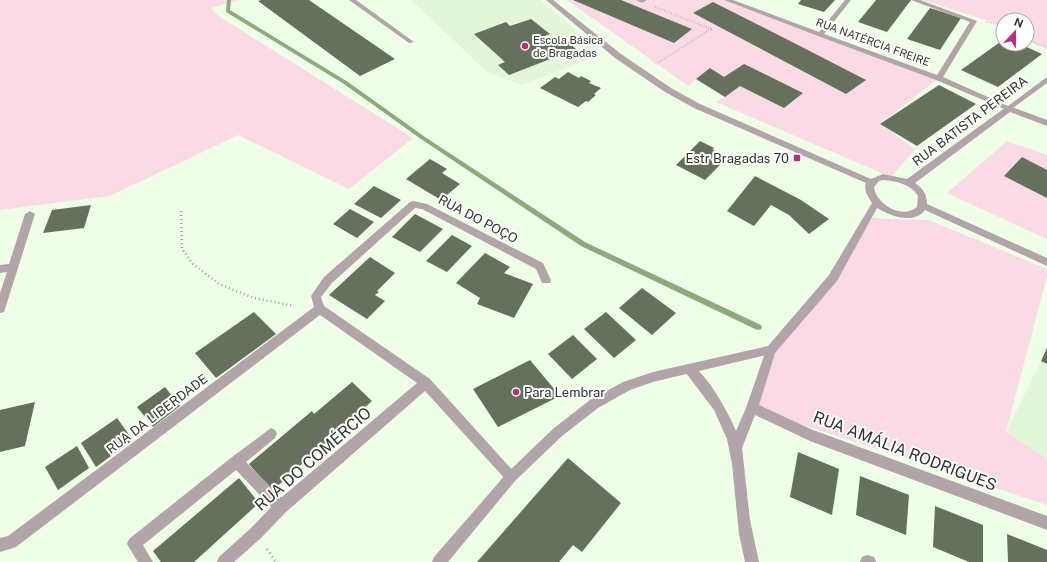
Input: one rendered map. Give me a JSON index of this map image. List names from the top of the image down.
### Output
{
  "streets": {
    "street": [
      "RUA NATÉRCIA FREIRE",
      "RUA BATISTA PEREIRA",
      "RUA DO POÇO",
      "RUA DA LIBERDADE",
      "RUA AMÁLIA RODRIGUES",
      "RUA DO COMÉRCIO"
    ]
  },
  "crossings": [
    ["RUA NATÉRCIA FREIRE", "RUA BATISTA PEREIRA"],
    ["RUA DO POÇO", "RUA DA LIBERDADE"]
  ],
  "places": {
    "other": ["Escola Básica de Bragadas", "Para Lembrar"],
    "transit": ["Estr Bragadas 70"]
  },
  "north": "top"
}
